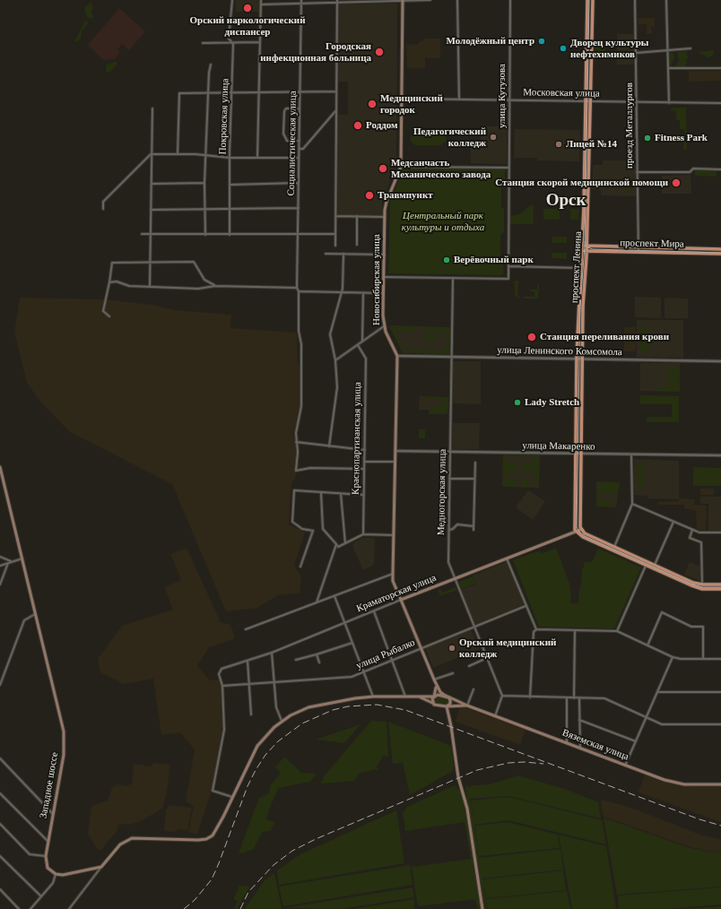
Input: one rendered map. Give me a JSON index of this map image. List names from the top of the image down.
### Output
{
  "streets": {
    "main road": [
      "проспект Мира",
      "проспект Ленина",
      "Новосибирская улица",
      "Краматорская улица",
      "Вяземская улица",
      "Западное шоссе"
    ],
    "street": [
      "Московская улица",
      "улица Кутузова",
      "Покровская улица",
      "проезд Металлургов",
      "Социалистическая улица",
      "улица Ленинского Комсомола",
      "Краснопартизанская улица",
      "улица Макаренко",
      "Медногорская улица",
      "улица Рыбалко"
    ]
  },
  "crossings": [
    ["Московская улица", "улица Кутузова"],
    ["Московская улица", "проезд Металлургов"],
    ["Московская улица", "проспект Ленина"],
    ["Московская улица", "Новосибирская улица"],
    ["улица Кутузова", "Медногорская улица"],
    ["проезд Металлургов", "проспект Мира"],
    ["проспект Мира", "проспект Ленина"],
    ["проспект Ленина", "улица Ленинского Комсомола"],
    ["проспект Ленина", "улица Макаренко"],
    ["проспект Ленина", "Краматорская улица"],
    ["Новосибирская улица", "улица Ленинского Комсомола"],
    ["Новосибирская улица", "улица Макаренко"],
    ["Новосибирская улица", "Краматорская улица"],
    ["Новосибирская улица", "улица Рыбалко"],
    ["улица Ленинского Комсомола", "Медногорская улица"],
    ["улица Макаренко", "Медногорская улица"],
    ["Медногорская улица", "Краматорская улица"],
    ["Медногорская улица", "улица Рыбалко"],
    ["Краматорская улица", "улица Рыбалко"]
  ],
  "districts": ["Орск"],
  "parks": ["Центральный парк культуры и отдыха"],
  "places": [
    "Орский наркологический диспансер",
    "Молодёжный центр",
    "Дворец культуры нефтехимиков",
    "Городская инфекционная больница",
    "Медицинский городок",
    "Роддом",
    "Педагогический колледж",
    "Fitness Park",
    "Лицей №14",
    "Медсанчасть Механического завода",
    "Станция скорой медицинской помощи",
    "Травмпункт",
    "Верёвочный парк",
    "Станция переливания крови",
    "Lady Stretch",
    "Орский медицинский колледж"
  ]
}
